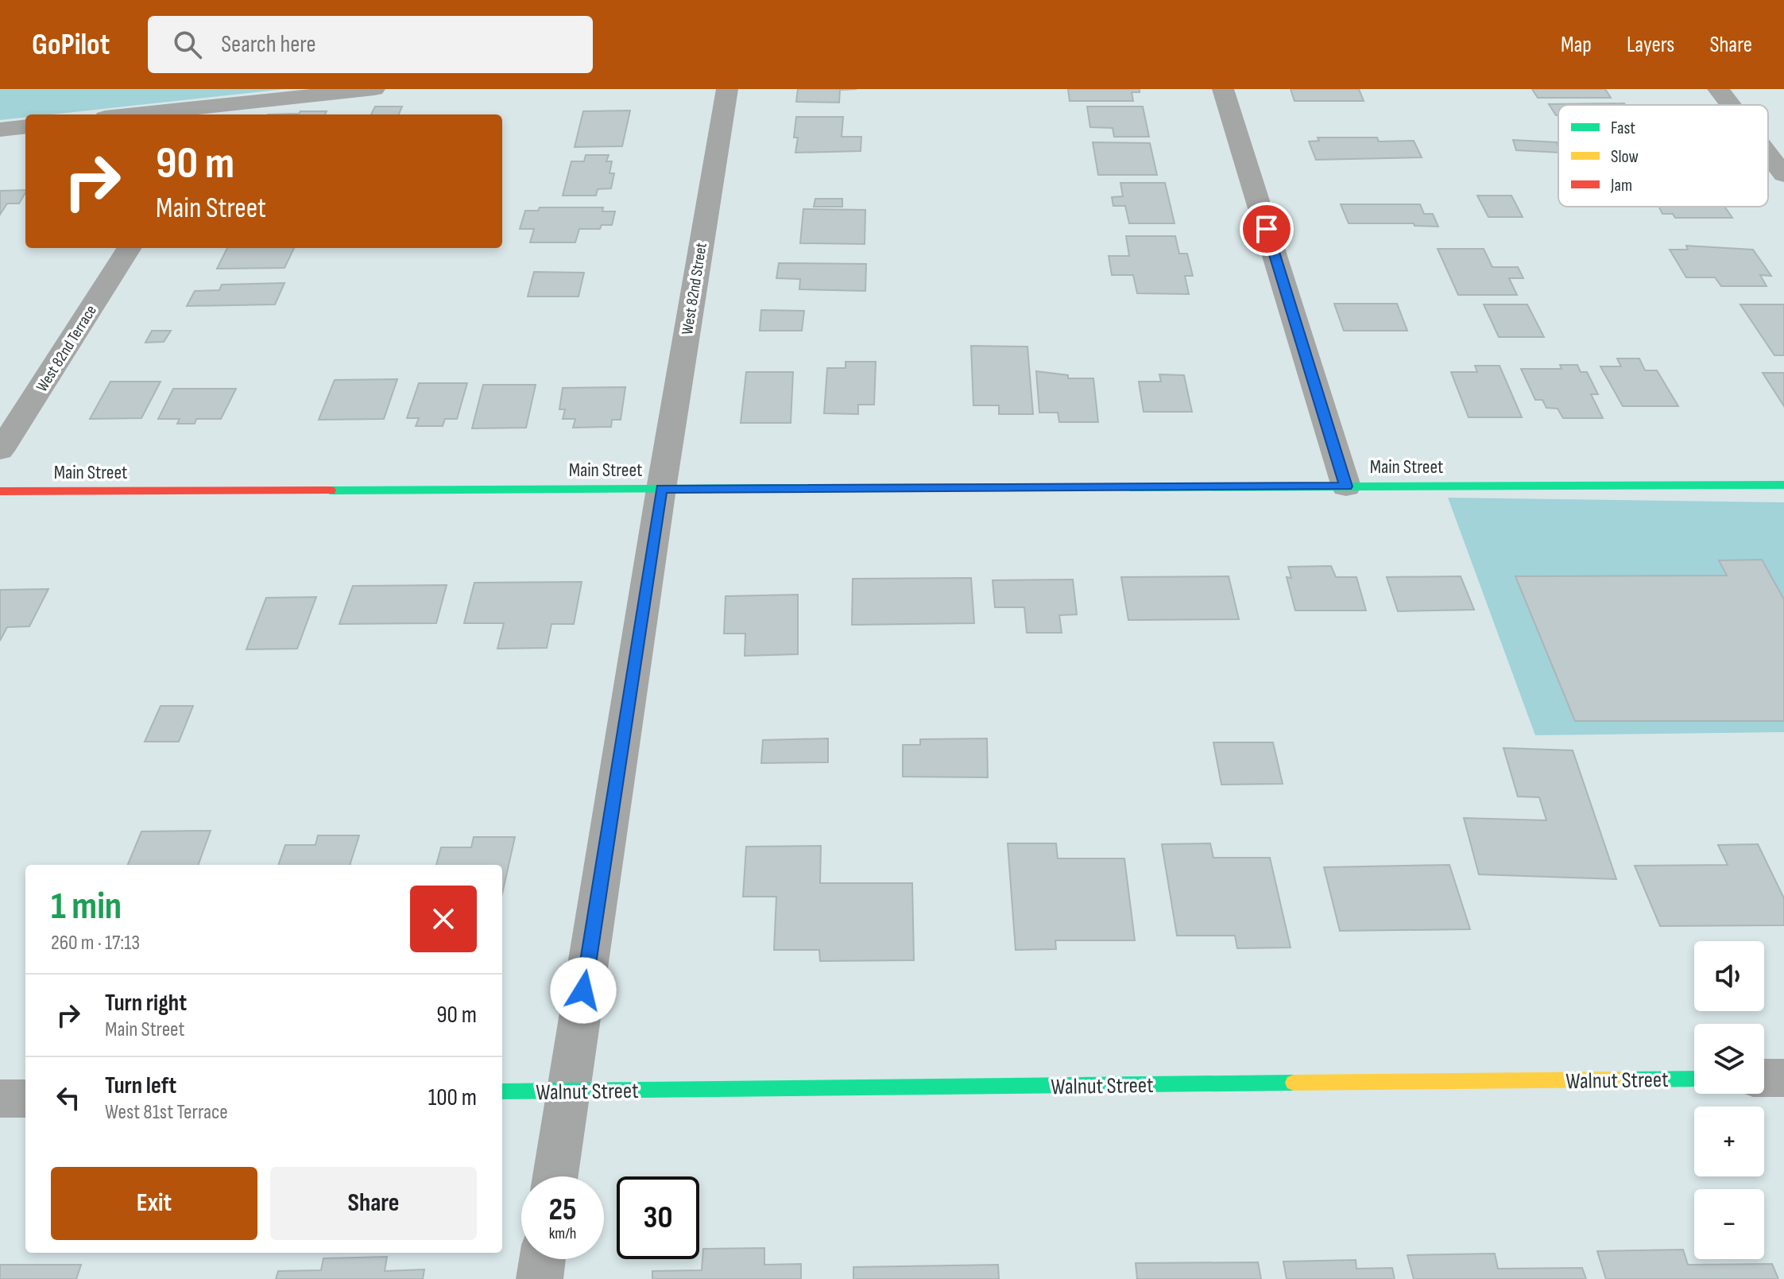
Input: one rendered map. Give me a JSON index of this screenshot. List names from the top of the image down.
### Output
{
  "streets": {
    "street": [
      "West 82nd Street",
      "West 82nd Terrace",
      "Main Street",
      "Walnut Street"
    ]
  },
  "crossings": [
    ["West 82nd Street", "Main Street"],
    ["West 82nd Street", "Walnut Street"]
  ],
  "legend": ["Fast", "Slow", "Jam"],
  "page": {
    "header": "GoPilot",
    "search": "Search here",
    "nav": ["Map", "Layers", "Share"],
    "turn": ["90 m", "Main Street"],
    "heading": ["1 min", "260 m · 17:13"],
    "map_buttons": ["+", "−"],
    "list": [
      {
        "name": "Turn right",
        "note": "Main Street",
        "value": "90 m"
      },
      {
        "name": "Turn left",
        "note": "West 81st Terrace",
        "value": "100 m"
      }
    ],
    "buttons": ["Exit", "Share"],
    "speed": "25 km/h",
    "limit": "30"
  }
}
